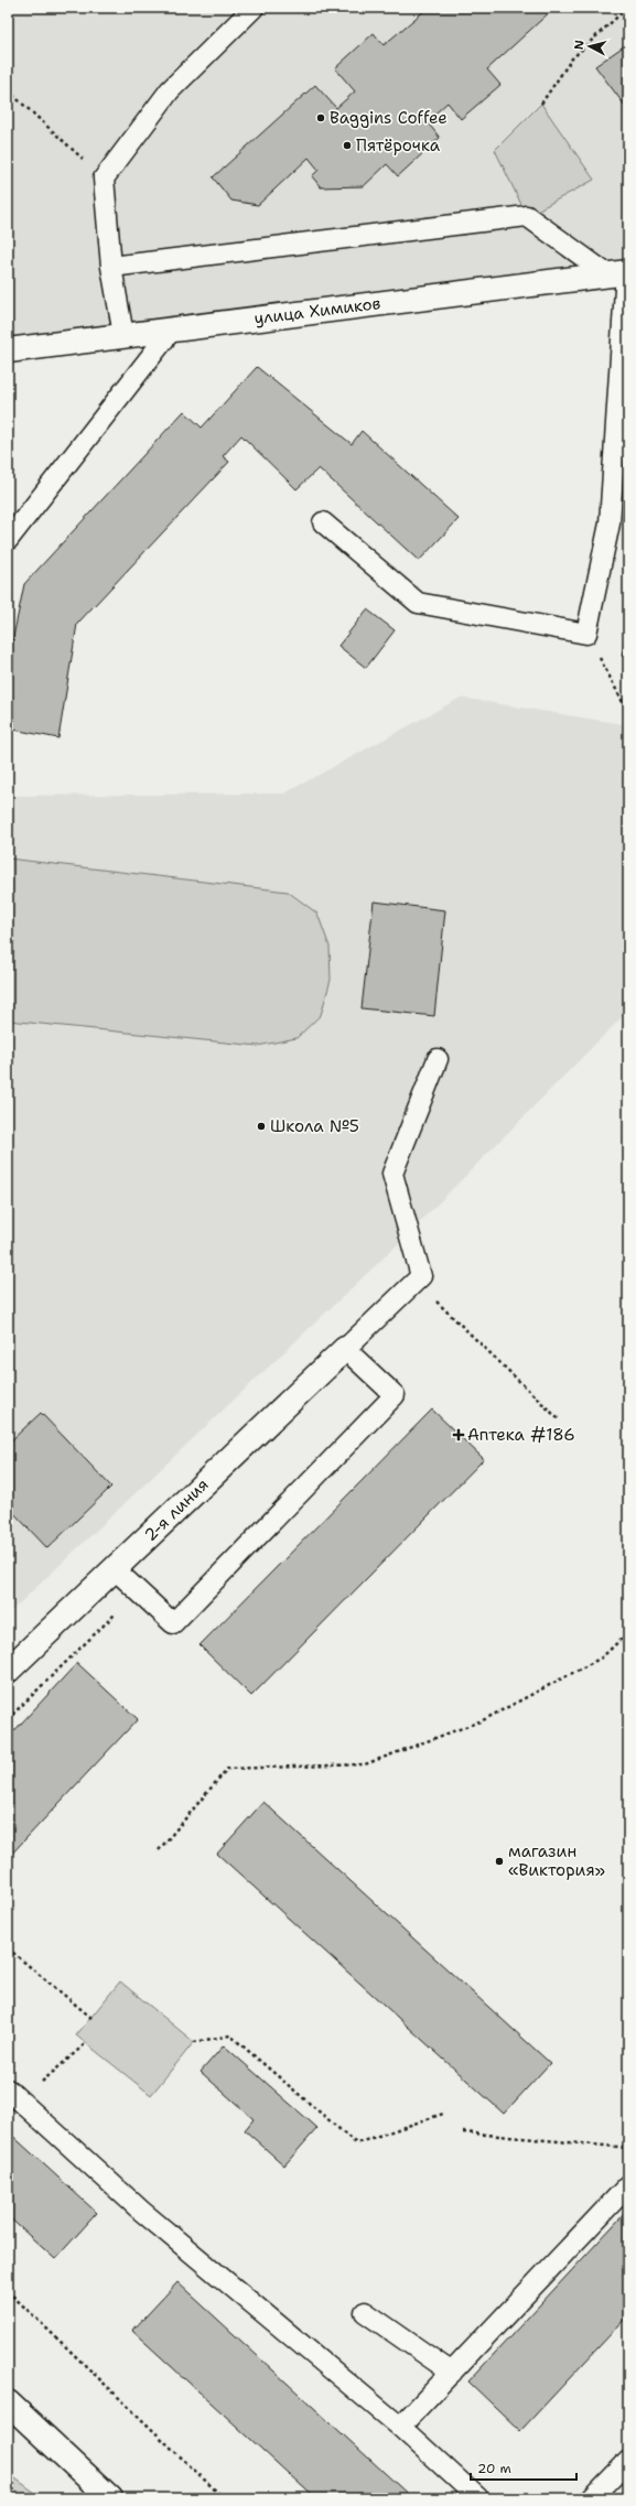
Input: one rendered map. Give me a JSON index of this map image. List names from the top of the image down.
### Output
{
  "streets": {
    "street": ["улица Химиков", "2-я линия"]
  },
  "places": {
    "other": [
      "Baggins Coffee",
      "Пятёрочка",
      "Школа №5",
      "магазин «Виктория»"
    ],
    "health": ["Аптека #186"]
  },
  "scale_bar": "20 m",
  "north": "left"
}
